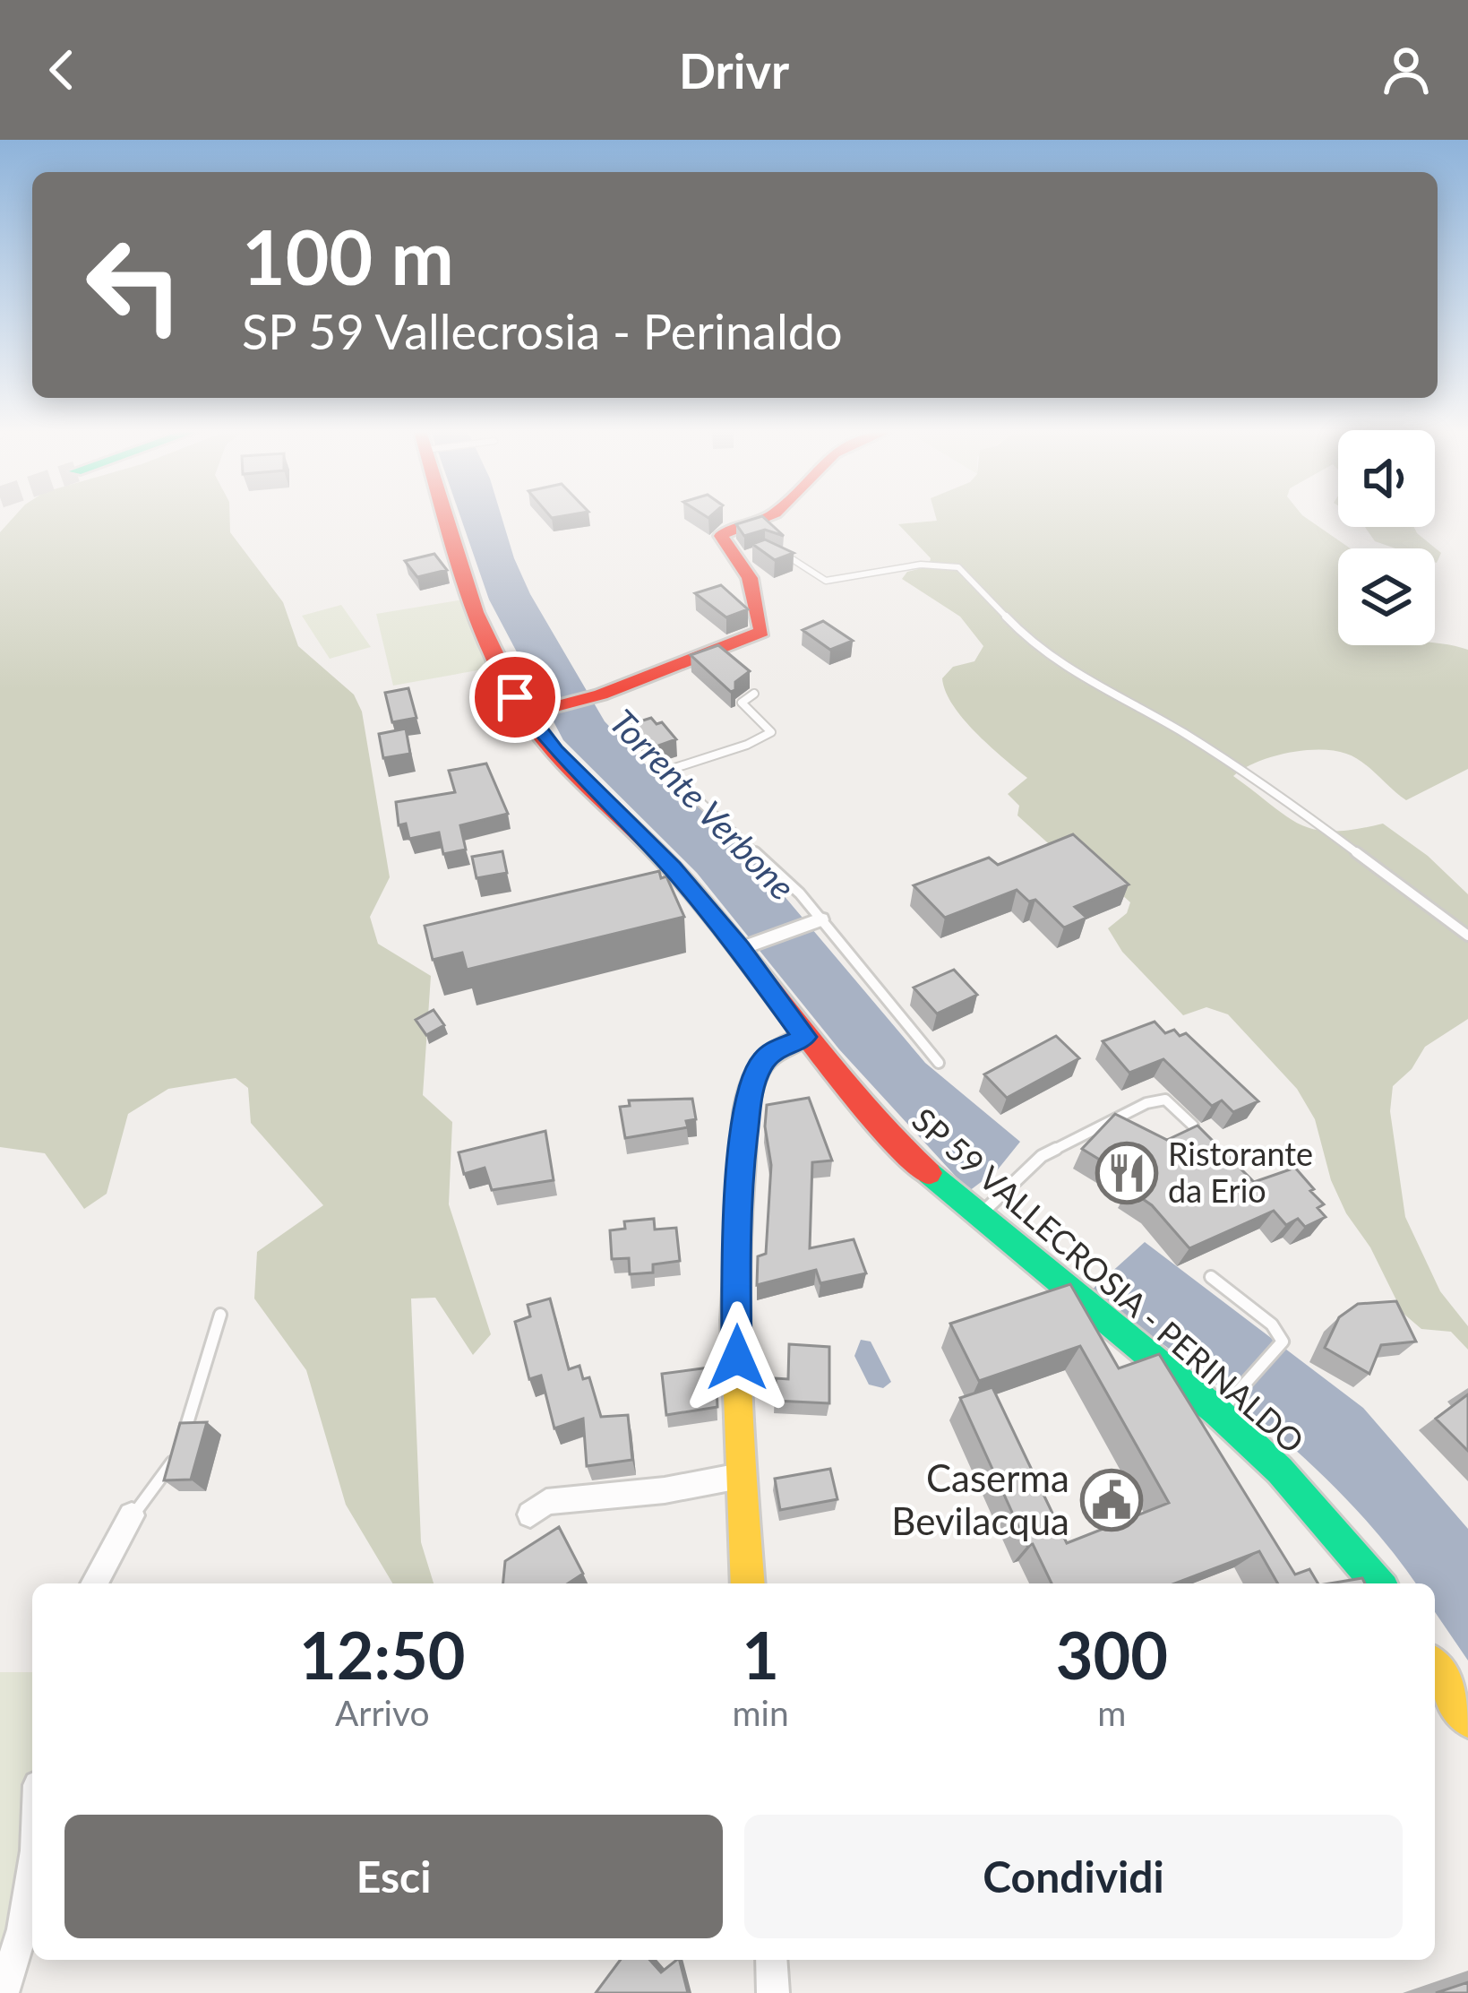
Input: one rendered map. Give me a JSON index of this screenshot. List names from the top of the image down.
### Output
{
  "streets": {
    "main road": ["SP 59 VALLECROSIA - PERINALDO"]
  },
  "water": ["Torrente Verbone"],
  "places": {
    "restaurant": ["Ristorante da Erio"],
    "public building": ["Caserma Bevilacqua"]
  },
  "page": {
    "header": "Drivr",
    "turn": ["100 m", "SP 59 Vallecrosia - Perinaldo"],
    "eta": [
      "12:50",
      "Arrivo",
      "1",
      "min",
      "300",
      "m"
    ],
    "buttons": ["Esci", "Condividi"]
  }
}
